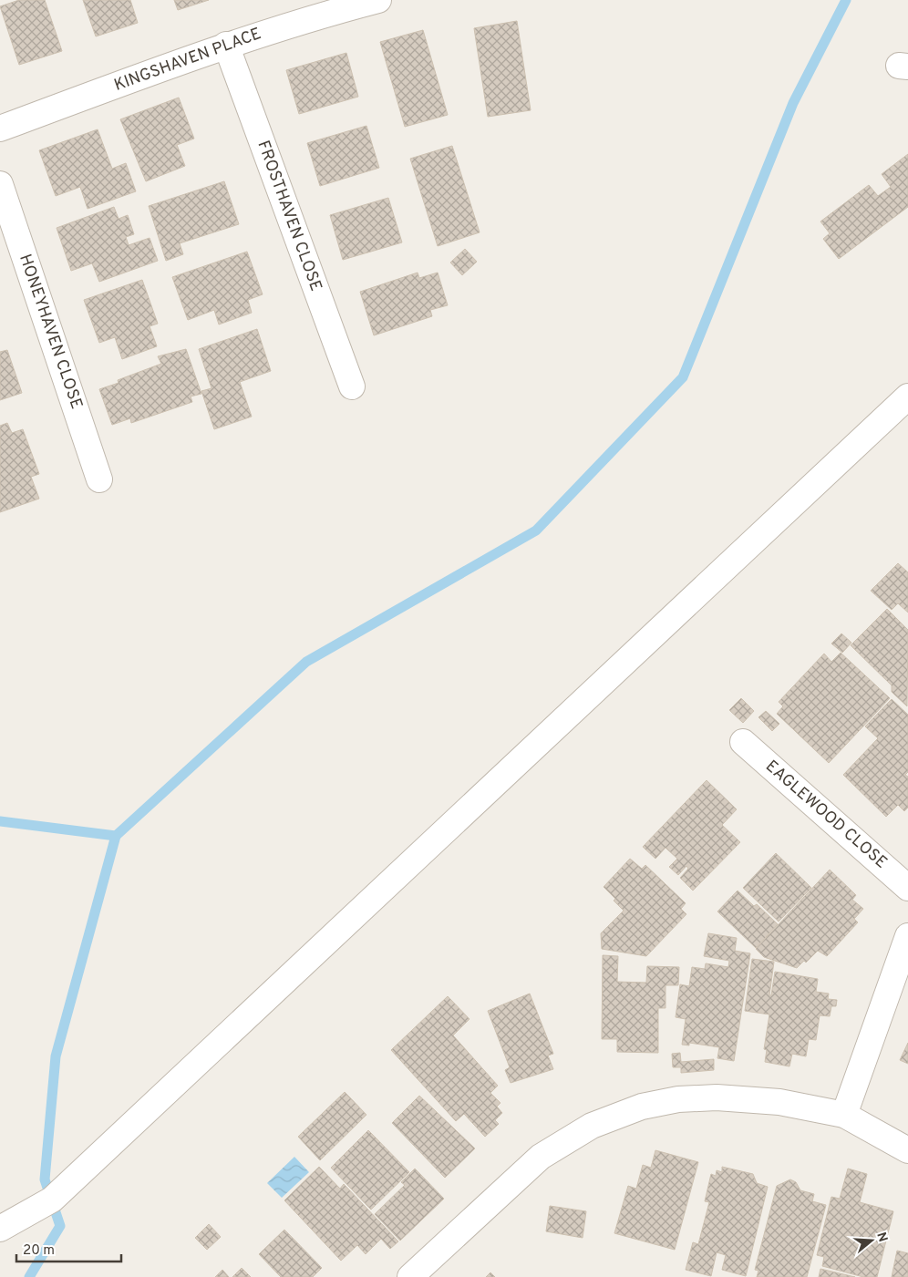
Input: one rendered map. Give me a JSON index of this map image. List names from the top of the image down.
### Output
{
  "streets": {
    "street": [
      "KINGSHAVEN PLACE",
      "FROSTHAVEN CLOSE",
      "HONEYHAVEN CLOSE",
      "EAGLEWOOD CLOSE"
    ]
  },
  "crossings": [
    ["KINGSHAVEN PLACE", "FROSTHAVEN CLOSE"]
  ],
  "scale_bar": "20 m",
  "north": "right"
}
